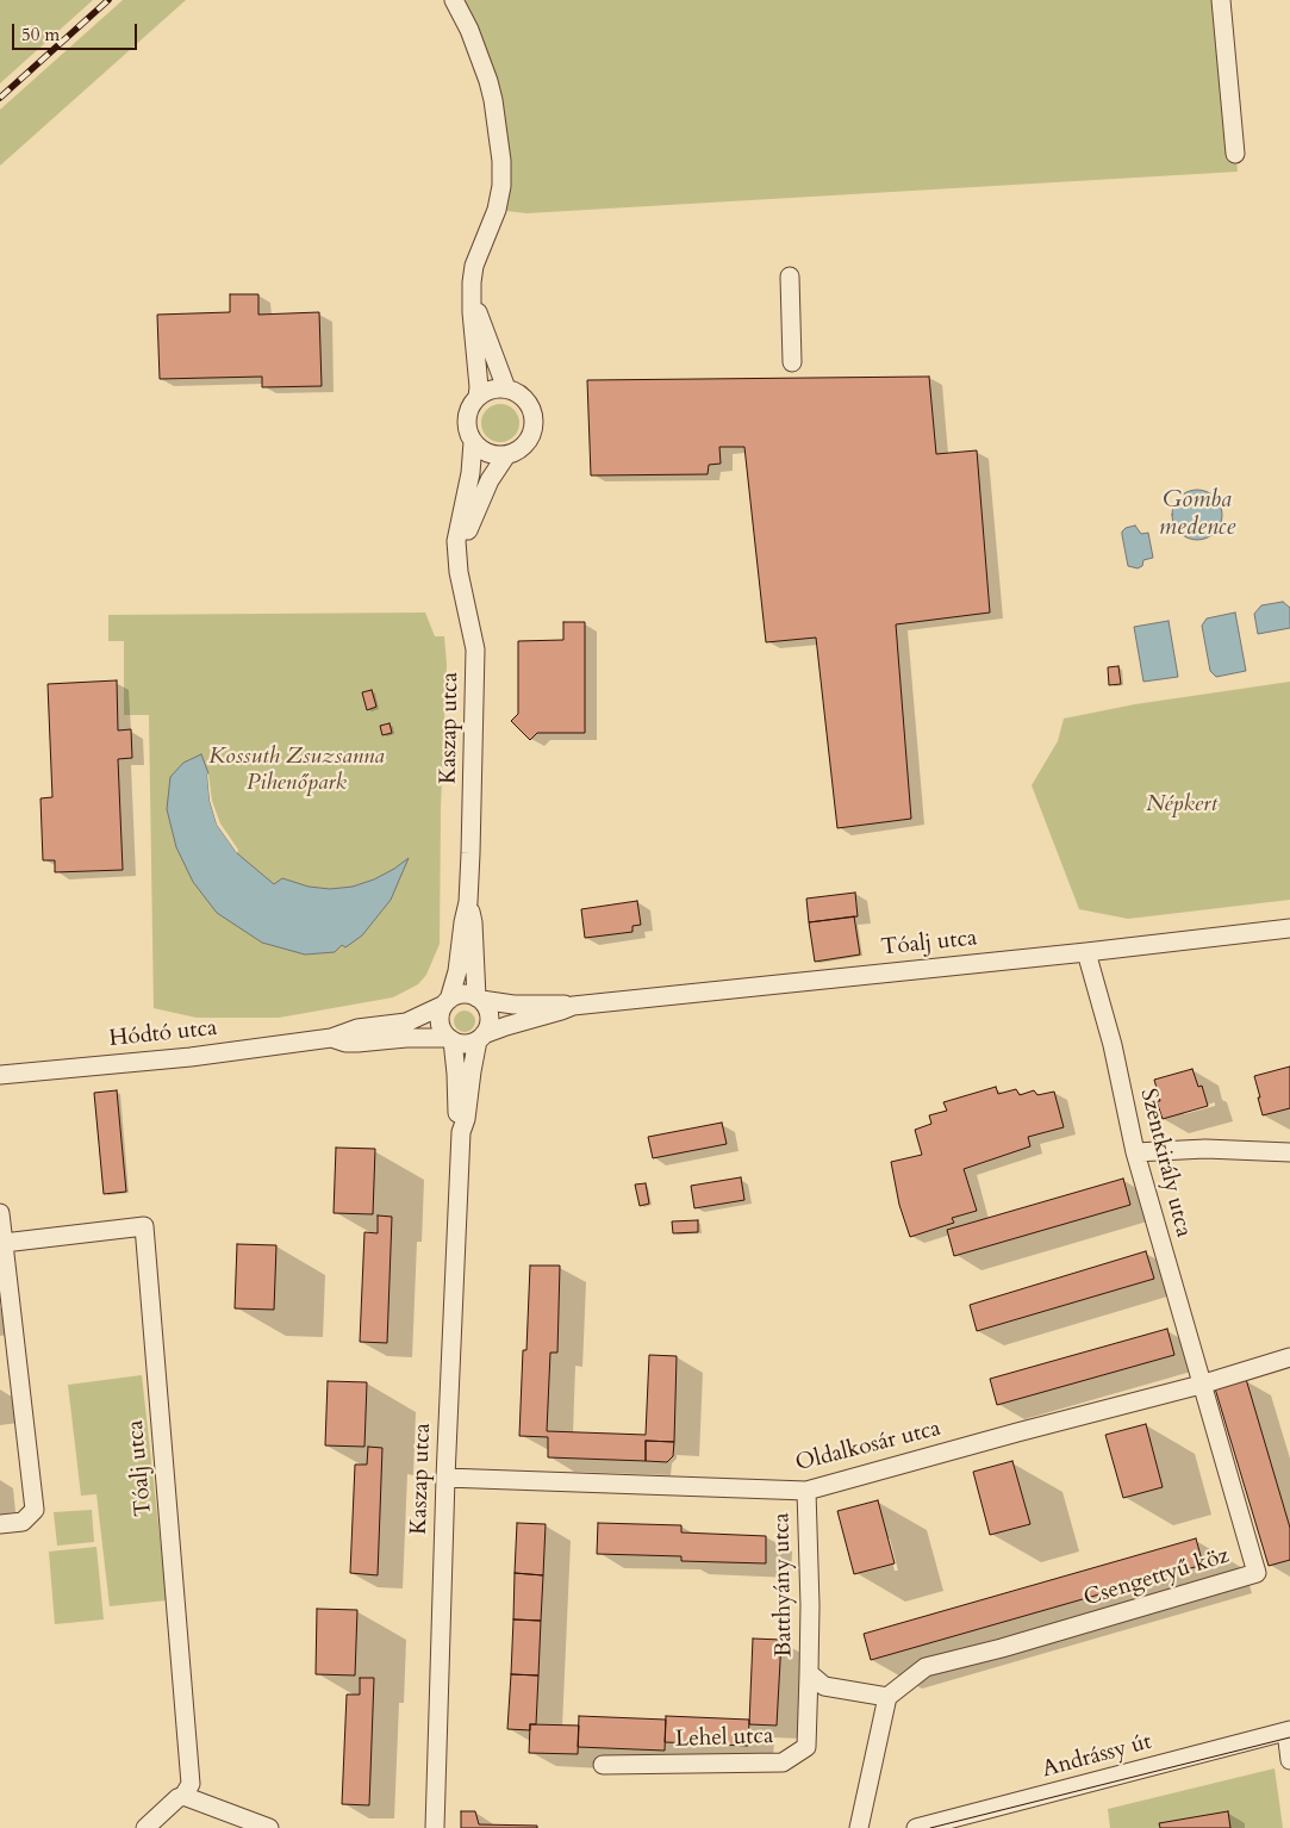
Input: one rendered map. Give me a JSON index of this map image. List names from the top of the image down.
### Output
{
  "streets": {
    "street": [
      "Kaszap utca",
      "Tóalj utca",
      "Hódtó utca",
      "Szentkirály utca",
      "Oldalkosár utca",
      "Csengettyű köz",
      "Batthyány utca",
      "Lehel utca",
      "Andrássy út"
    ]
  },
  "crossings": [
    ["Kaszap utca", "Tóalj utca"],
    ["Kaszap utca", "Hódtó utca"],
    ["Kaszap utca", "Oldalkosár utca"],
    ["Tóalj utca", "Hódtó utca"],
    ["Tóalj utca", "Szentkirály utca"],
    ["Szentkirály utca", "Oldalkosár utca"],
    ["Szentkirály utca", "Csengettyű köz"],
    ["Oldalkosár utca", "Csengettyű köz"],
    ["Oldalkosár utca", "Batthyány utca"],
    ["Csengettyű köz", "Batthyány utca"],
    ["Batthyány utca", "Lehel utca"]
  ],
  "water": ["Gomba medence"],
  "parks": ["Kossuth Zsuzsanna Pihenőpark", "Népkert"],
  "scale_bar": "50 m"
}
